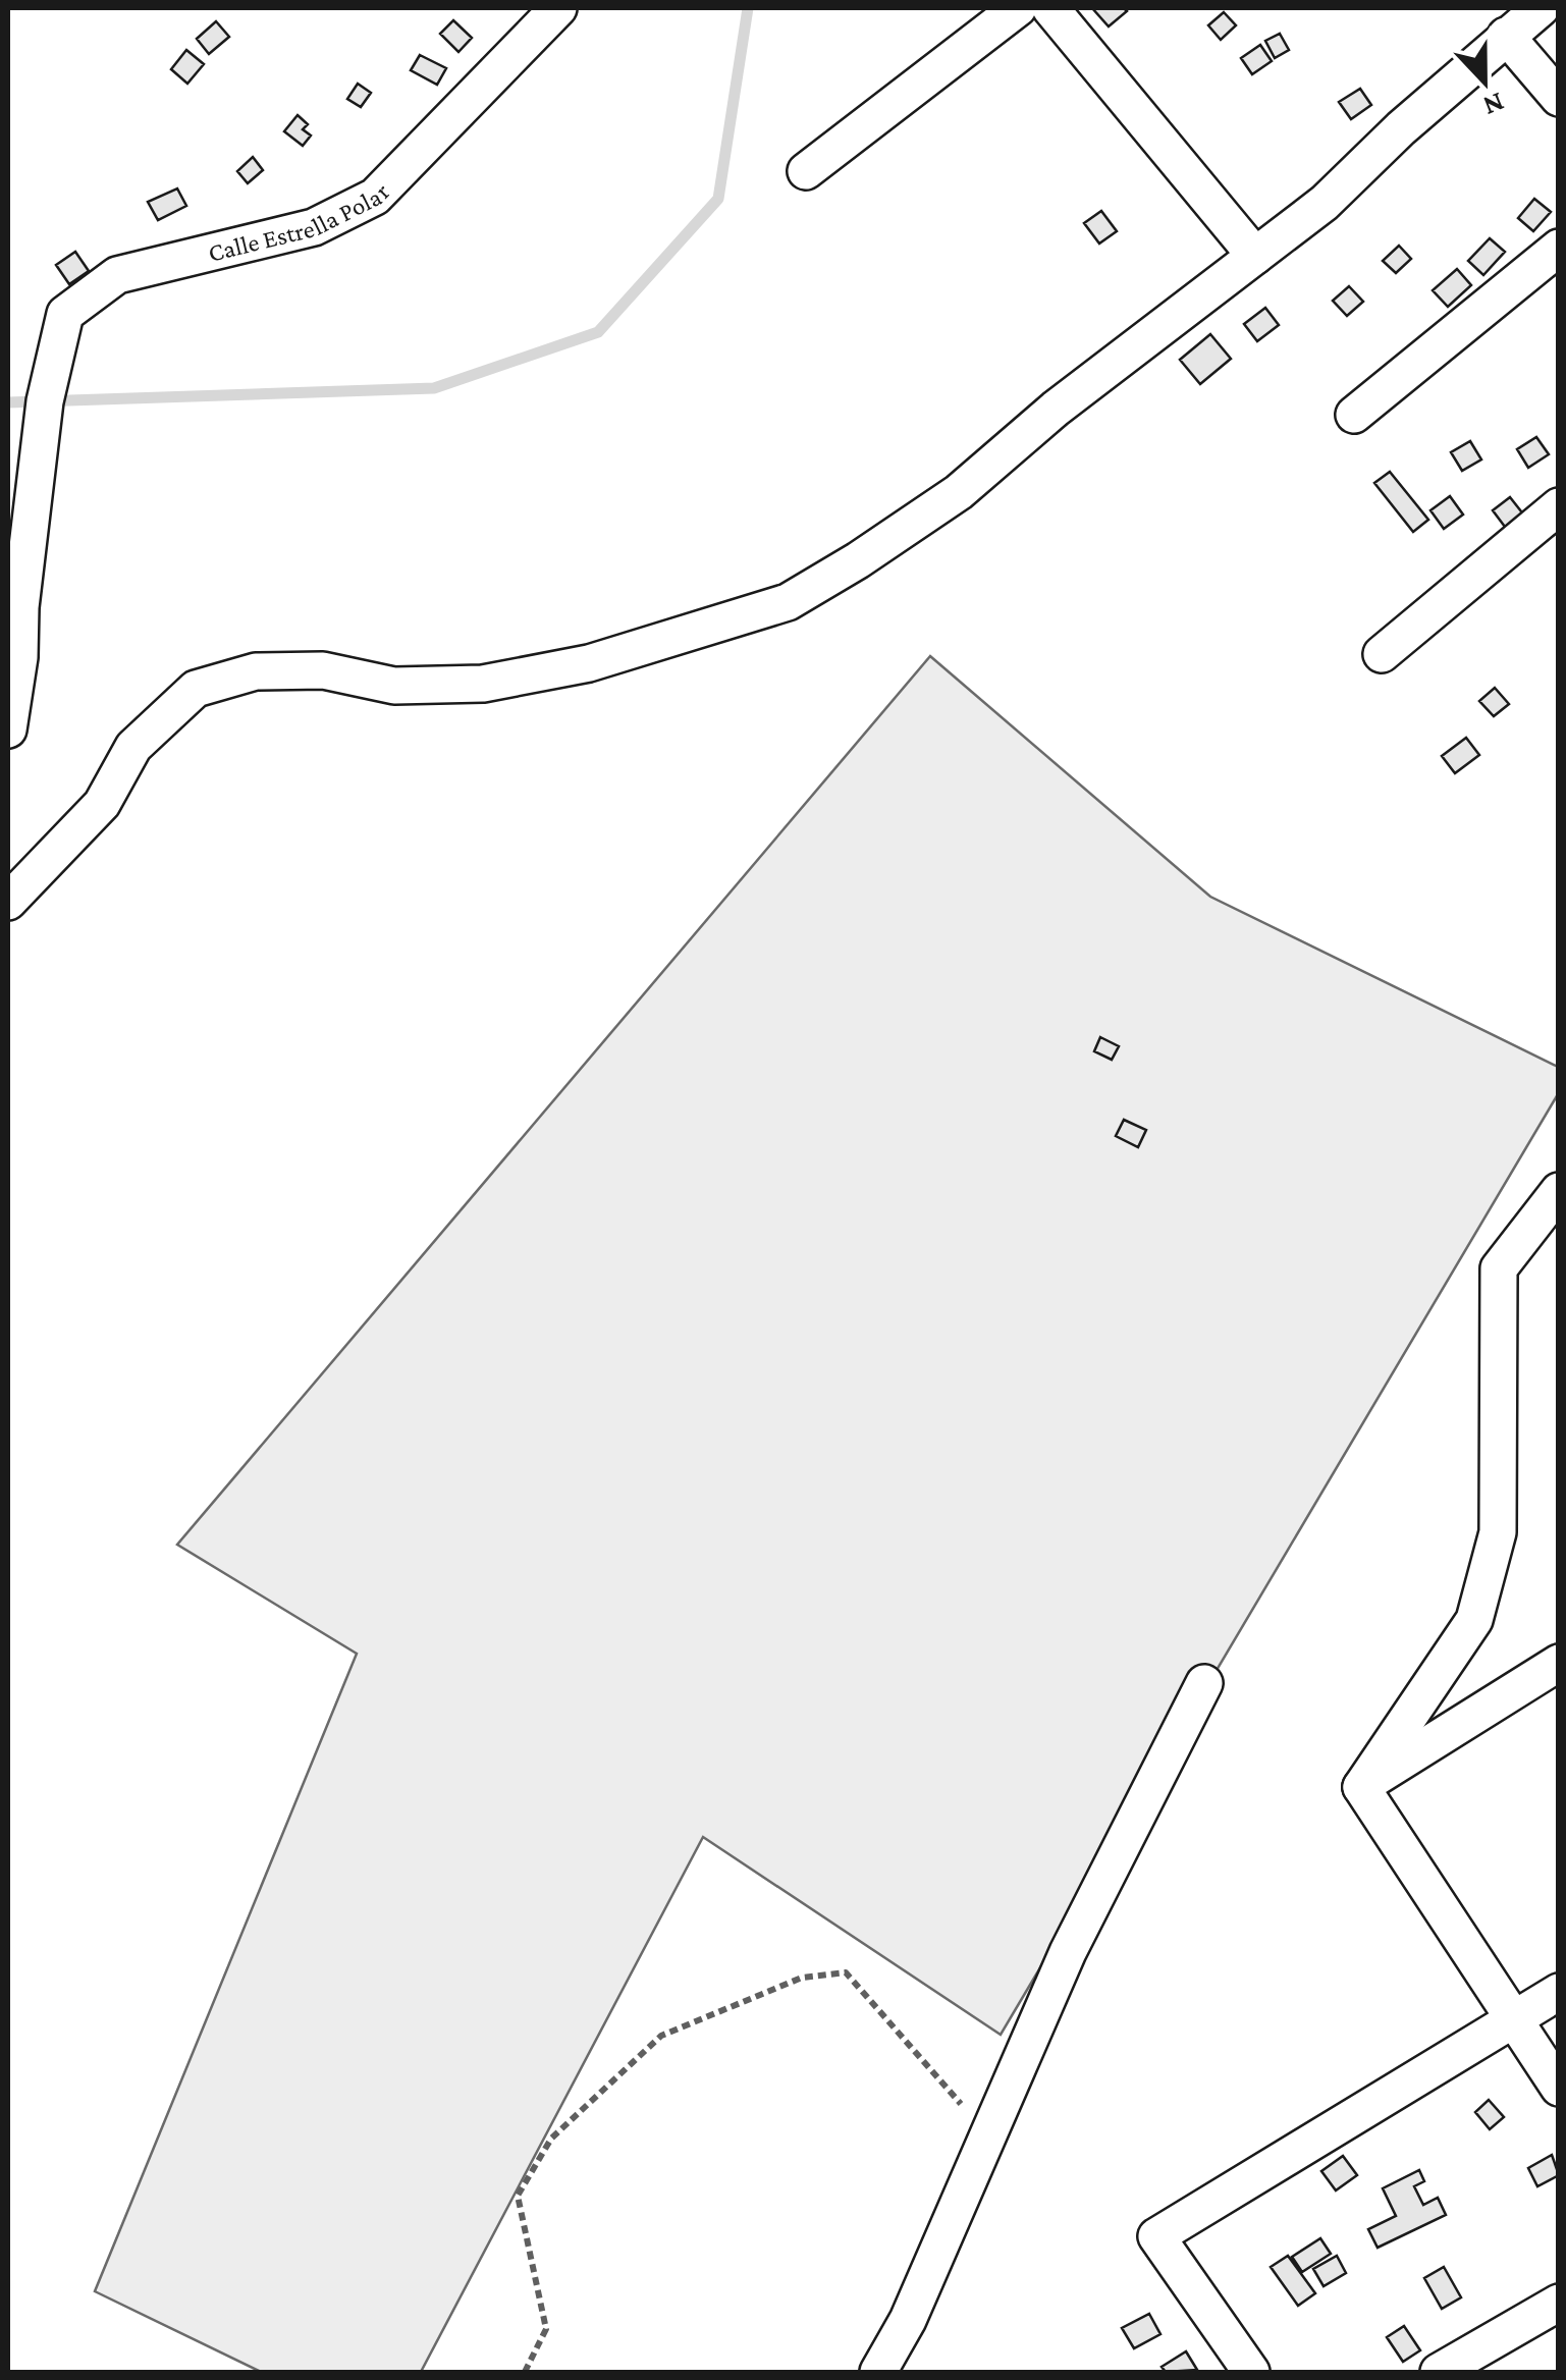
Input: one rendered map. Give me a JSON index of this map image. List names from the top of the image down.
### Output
{
  "streets": {
    "street": ["Calle Estrella Polar"]
  },
  "north": "bottom"
}
